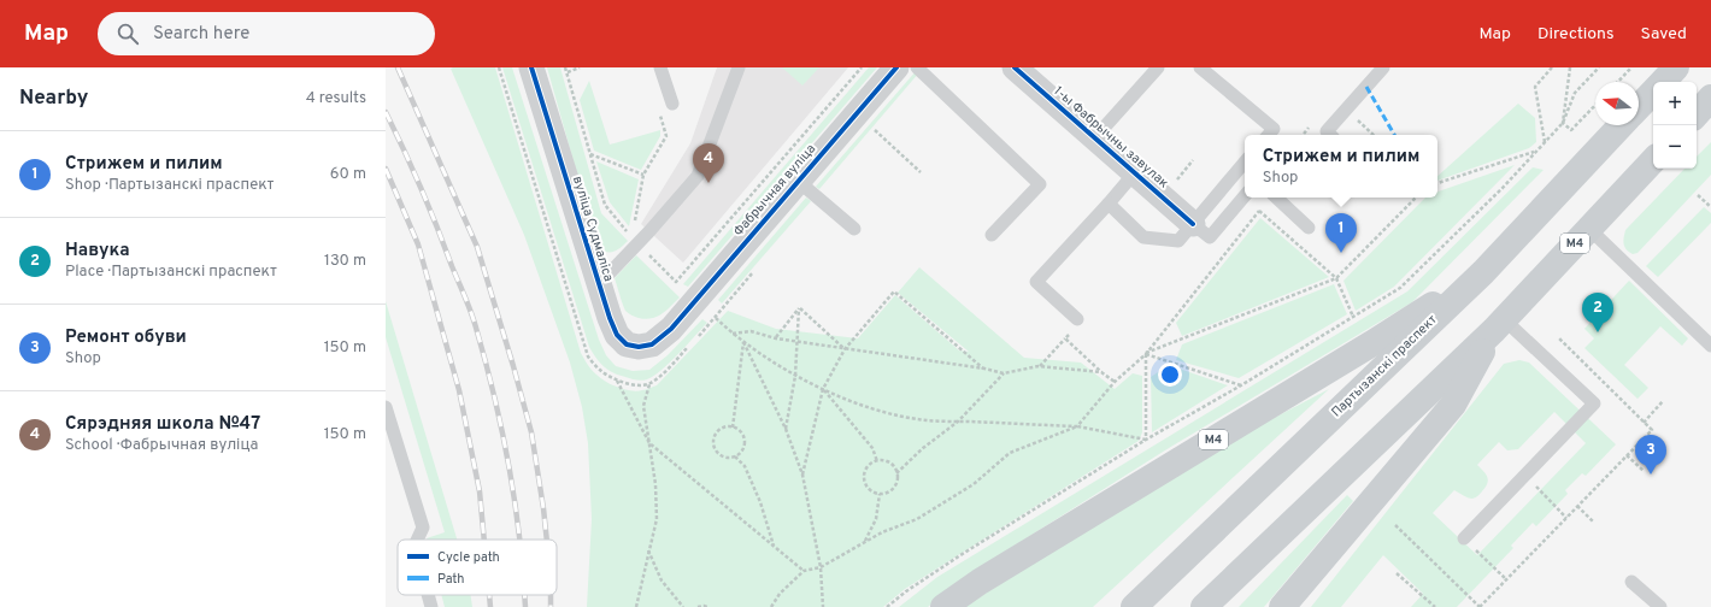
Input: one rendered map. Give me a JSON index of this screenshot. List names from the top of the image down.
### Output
{
  "streets": {
    "main road": ["М4", "Партызанскі праспект"],
    "street": ["1-ы Фабрычны завулак", "Фабрычная вуліца", "вуліца Судмаліса"]
  },
  "crossings": [
    ["Фабрычная вуліца", "вуліца Судмаліса"],
    ["М4", "Партызанскі праспект"]
  ],
  "legend": ["Cycle path", "Path"],
  "north": "left",
  "page": {
    "header": "Map",
    "search": "Search here",
    "nav": ["Map", "Directions", "Saved"],
    "heading": ["Nearby", "4 results"],
    "map_buttons": ["+", "−"],
    "list": [
      {
        "mark": "1",
        "name": "Стрижем и пилим",
        "note": "Shop · Партызанскі праспект",
        "value": "60 m"
      },
      {
        "mark": "2",
        "name": "Навука",
        "note": "Place · Партызанскі праспект",
        "value": "130 m"
      },
      {
        "mark": "3",
        "name": "Ремонт обуви",
        "note": "Shop",
        "value": "150 m"
      },
      {
        "mark": "4",
        "name": "Сярэдняя школа №47",
        "note": "School · Фабрычная вуліца",
        "value": "150 m"
      }
    ],
    "popup": ["Стрижем и пилим", "Shop"],
    "pins": [
      "4",
      "1",
      "2",
      "3"
    ]
  }
}
